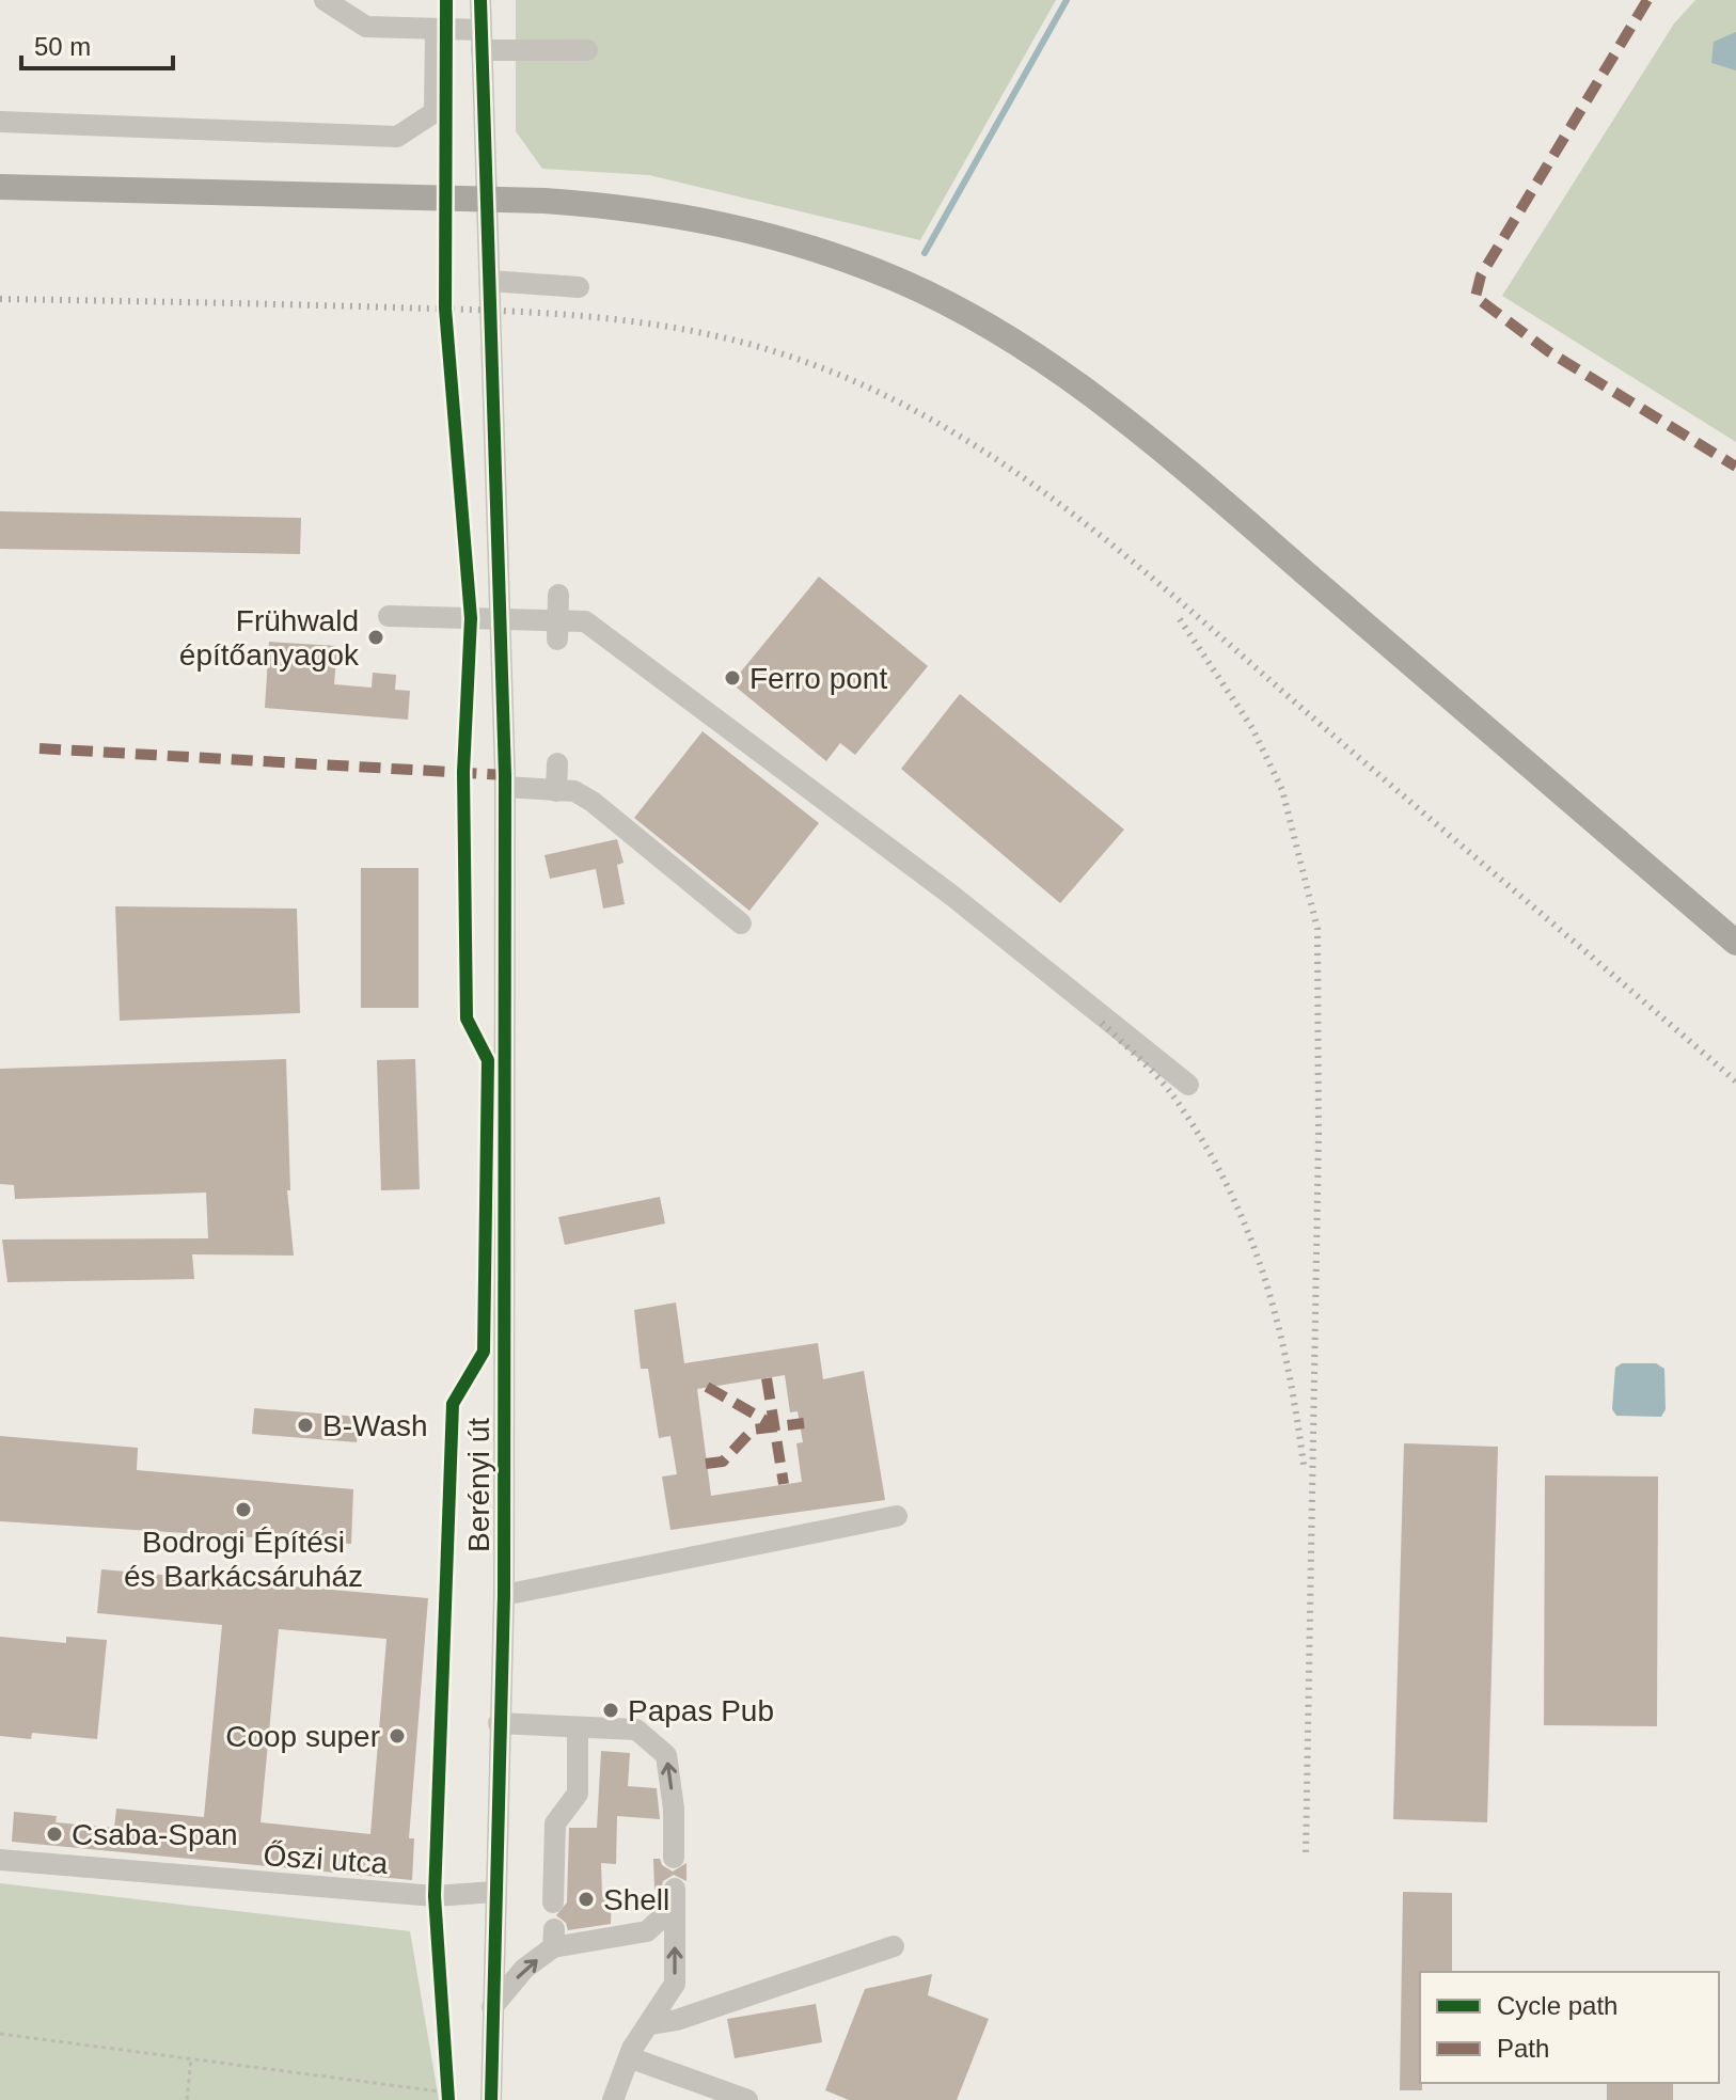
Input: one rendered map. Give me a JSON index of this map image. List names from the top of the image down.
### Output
{
  "streets": {
    "street": ["Berényi út", "Őszi utca"]
  },
  "crossings": [
    ["Berényi út", "Őszi utca"]
  ],
  "places": [
    "Frühwald építőanyagok",
    "Ferro pont",
    "B-Wash",
    "Bodrogi Építési és Barkácsáruház",
    "Papas Pub",
    "Coop super",
    "Csaba-Span",
    "Shell"
  ],
  "legend": ["Cycle path", "Path"],
  "scale_bar": "50 m"
}
